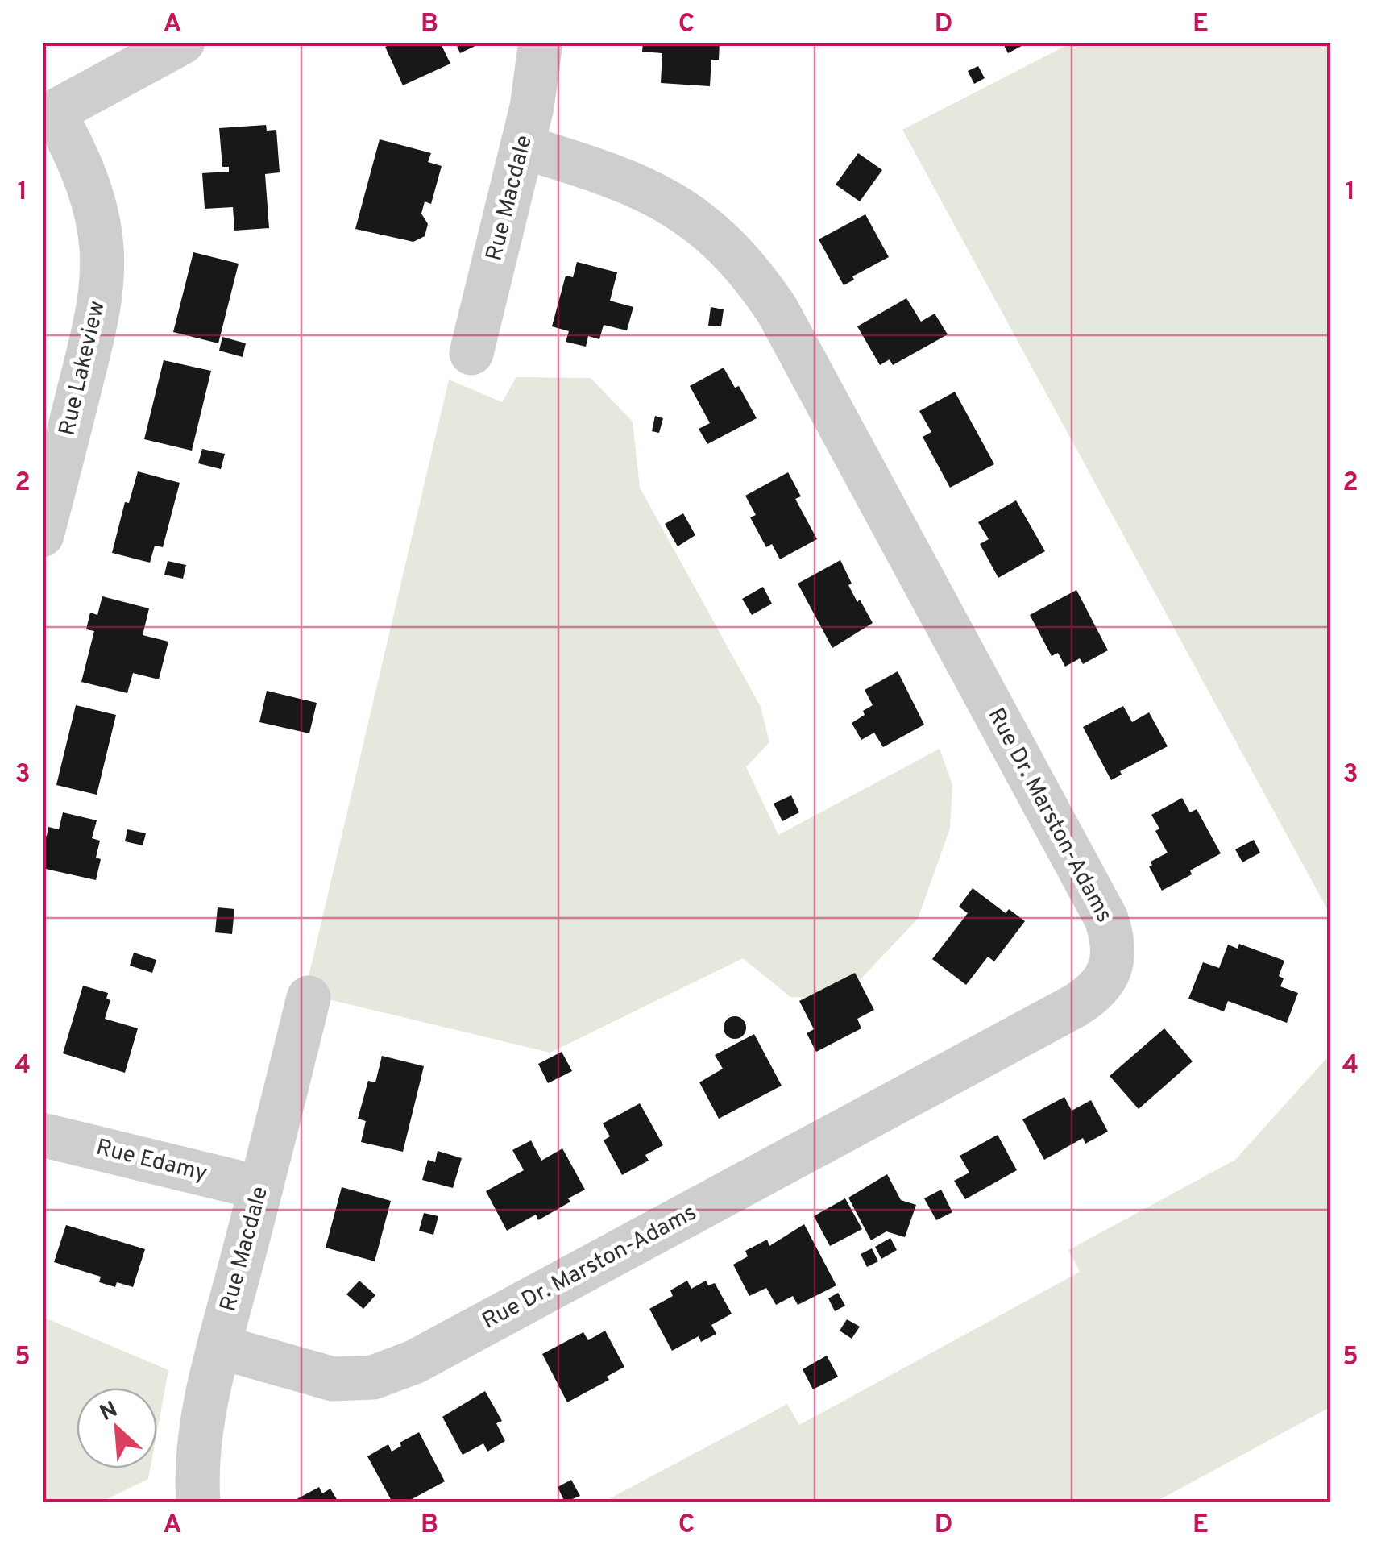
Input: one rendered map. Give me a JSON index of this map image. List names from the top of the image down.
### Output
{
  "streets": {
    "street": [
      "Rue Macdale",
      "Rue Lakeview",
      "Rue Dr. Marston-Adams",
      "Rue Edamy"
    ]
  },
  "crossings": [
    ["Rue Macdale", "Rue Dr. Marston-Adams"],
    ["Rue Macdale", "Rue Edamy"]
  ],
  "north": "top left",
  "grid": {
    "columns": [
      "A",
      "B",
      "C",
      "D",
      "E"
    ],
    "rows": [
      "1",
      "2",
      "3",
      "4",
      "5"
    ]
  }
}
